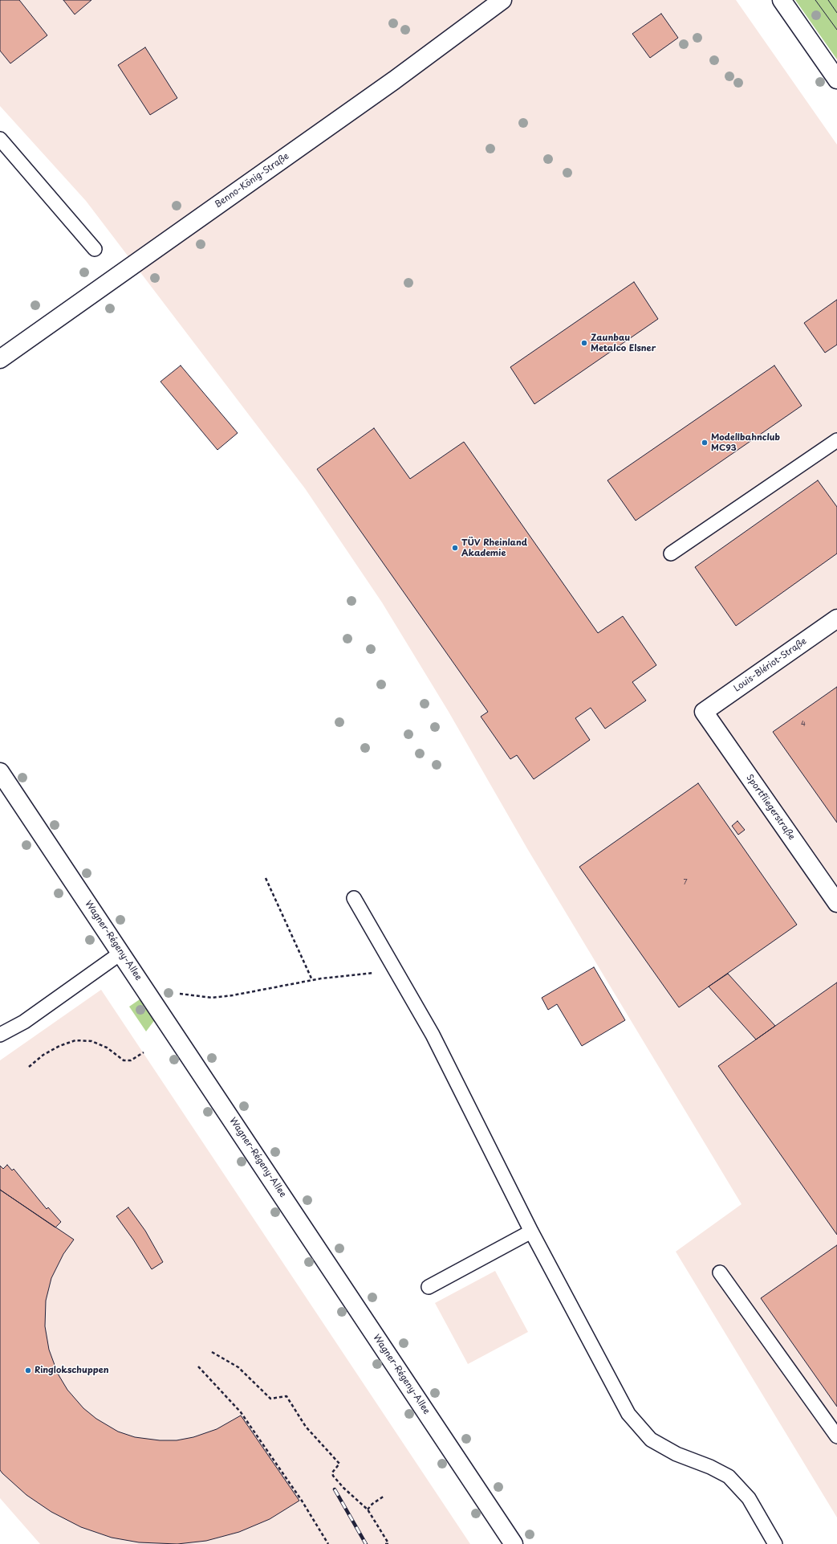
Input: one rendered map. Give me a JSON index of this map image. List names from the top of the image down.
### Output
{
  "streets": {
    "street": [
      "Benno-König-Straße",
      "Louis-Blériot-Straße",
      "Sportfliegerstraße",
      "Wagner-Régeny-Allee"
    ]
  },
  "crossings": [
    ["Louis-Blériot-Straße", "Sportfliegerstraße"]
  ],
  "places": [
    "Zaunbau Metalco Elsner",
    "Modellbahnclub MC93",
    "TÜV Rheinland Akademie",
    "Ringlokschuppen"
  ],
  "house_numbers": ["4", "7"]
}
